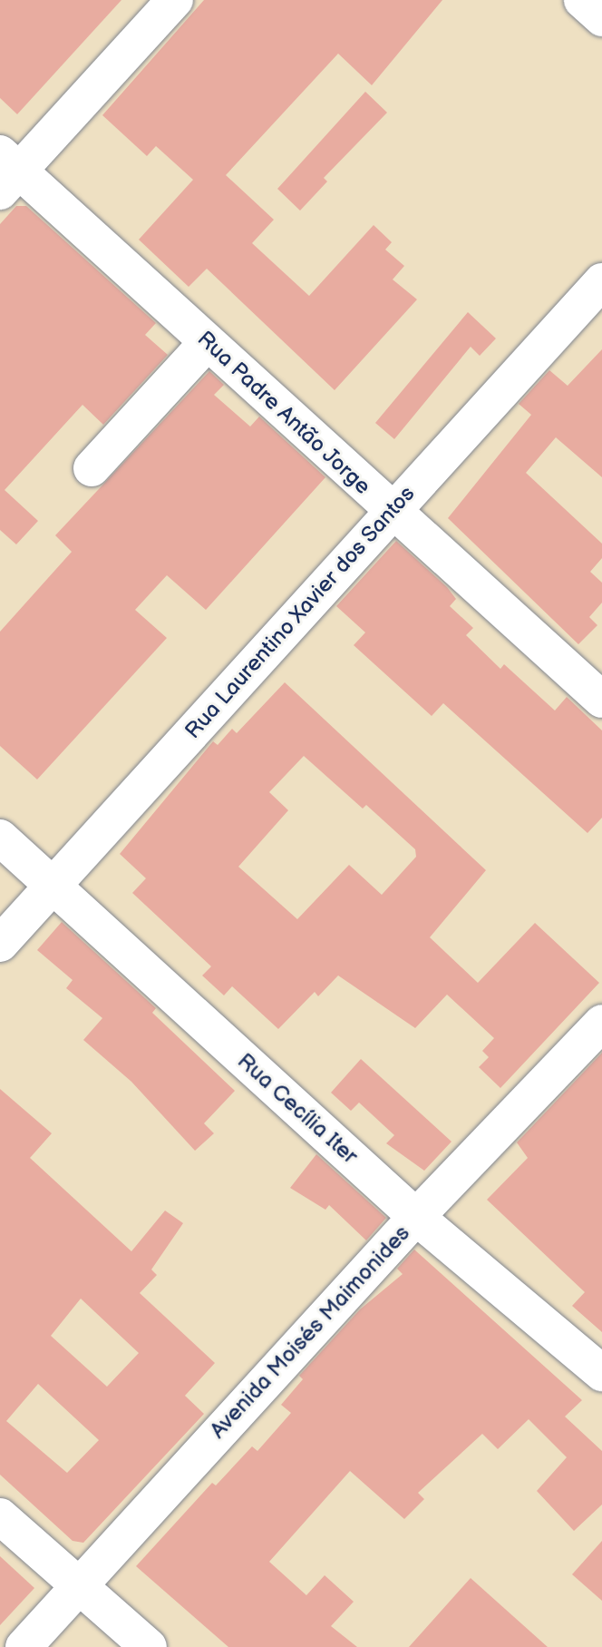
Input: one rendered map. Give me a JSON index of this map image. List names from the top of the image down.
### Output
{
  "streets": {
    "street": [
      "Rua Padre Antão Jorge",
      "Rua Laurentino Xavier dos Santos",
      "Rua Cecília Iter",
      "Avenida Moisés Maimonides"
    ]
  },
  "crossings": [
    ["Rua Padre Antão Jorge", "Rua Laurentino Xavier dos Santos"],
    ["Rua Laurentino Xavier dos Santos", "Rua Cecília Iter"],
    ["Rua Cecília Iter", "Avenida Moisés Maimonides"]
  ]
}
